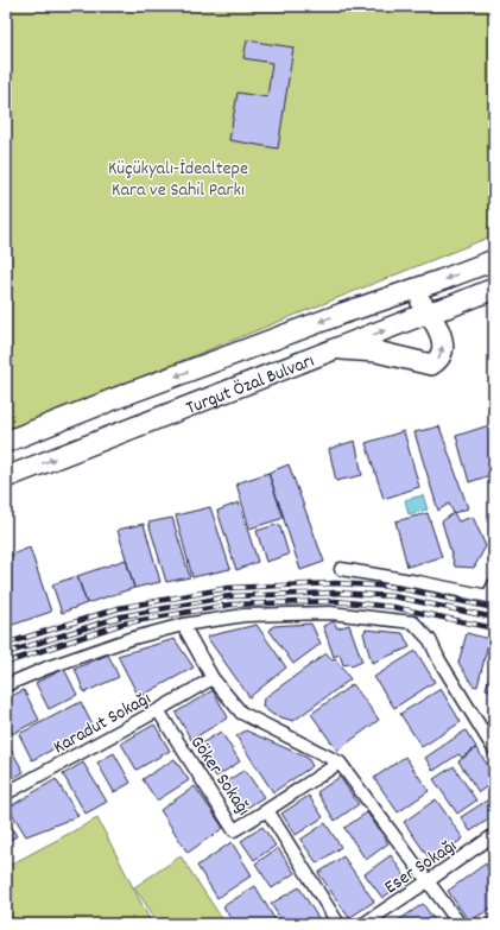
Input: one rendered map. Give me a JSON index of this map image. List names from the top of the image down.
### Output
{
  "streets": {
    "highway": ["Turgut Özal Bulvarı"],
    "street": ["Karadut Sokağı", "Göker Sokağı", "Eser Sokağı"]
  },
  "crossings": [
    ["Karadut Sokağı", "Göker Sokağı"]
  ],
  "parks": ["Küçükyalı-İdealtepe Kara ve Sahil Parkı"]
}
